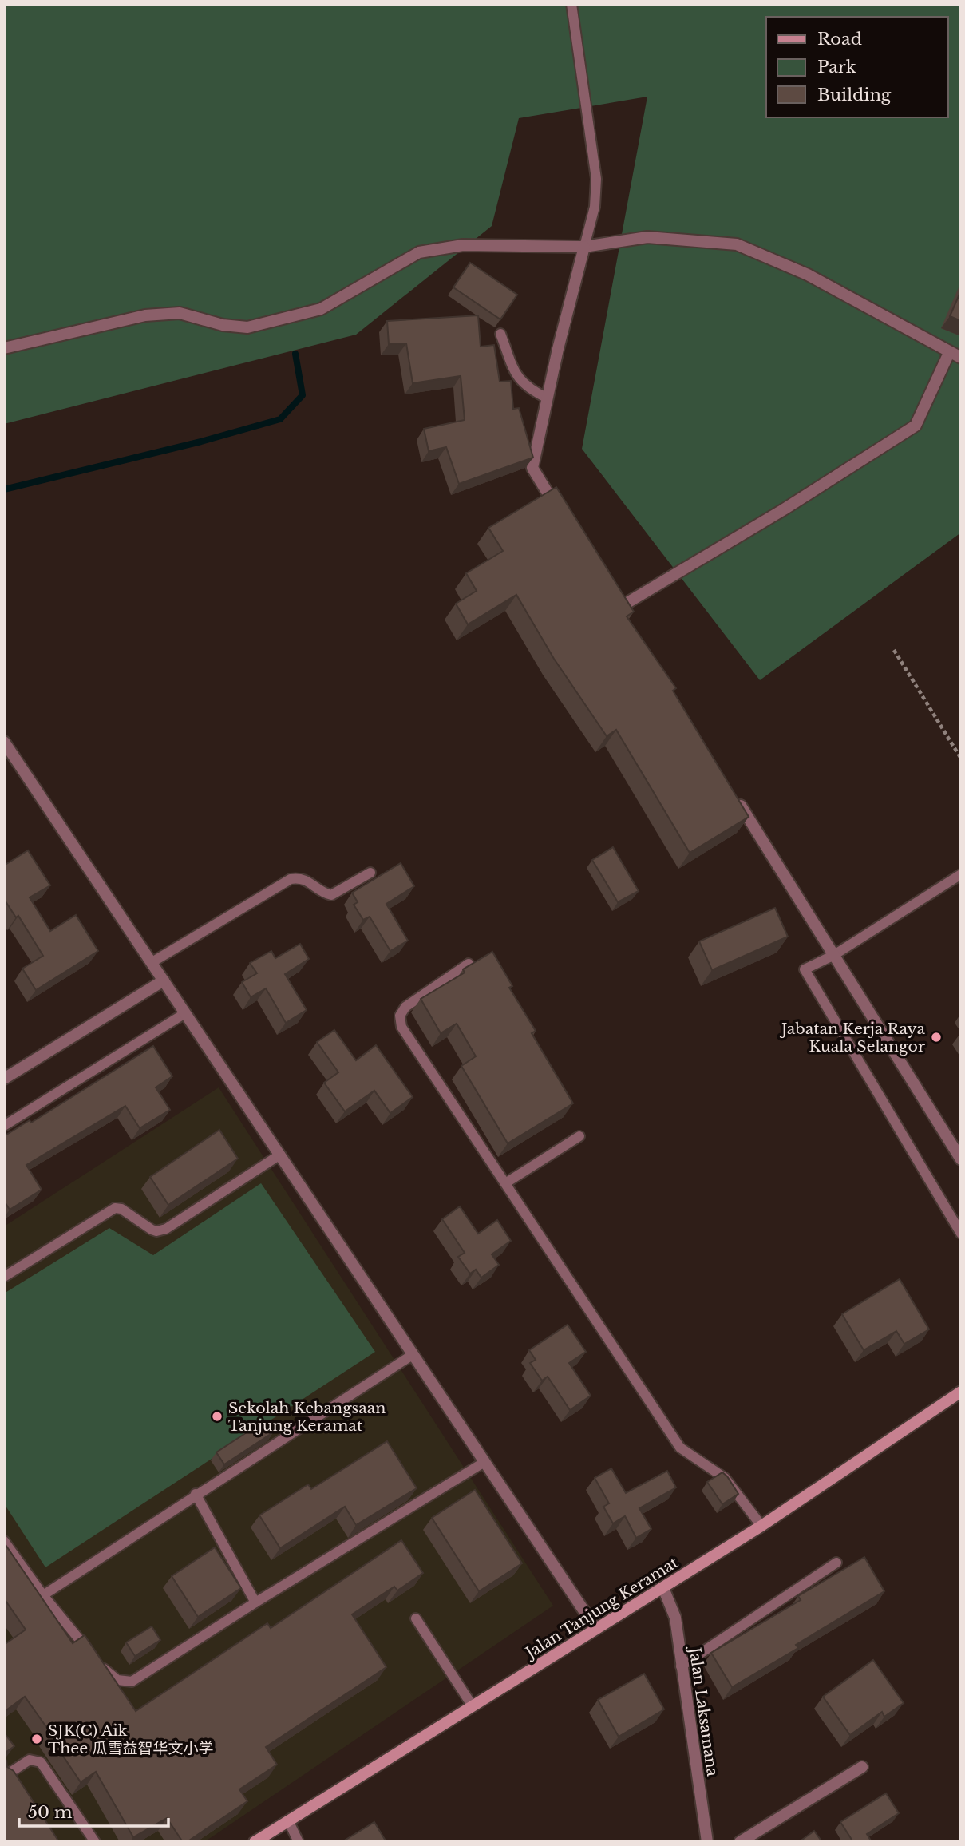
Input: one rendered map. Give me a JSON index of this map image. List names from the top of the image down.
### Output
{
  "streets": {
    "street": ["Jalan Tanjung Keramat", "Jalan Laksamana"]
  },
  "crossings": [
    ["Jalan Tanjung Keramat", "Jalan Laksamana"]
  ],
  "places": ["Jabatan Kerja Raya Kuala Selangor", "Sekolah Kebangsaan Tanjung Keramat", "SJK(C) Aik Thee 瓜雪益智华文小学"],
  "legend": ["Road", "Park", "Building"],
  "scale_bar": "50 m"
}
